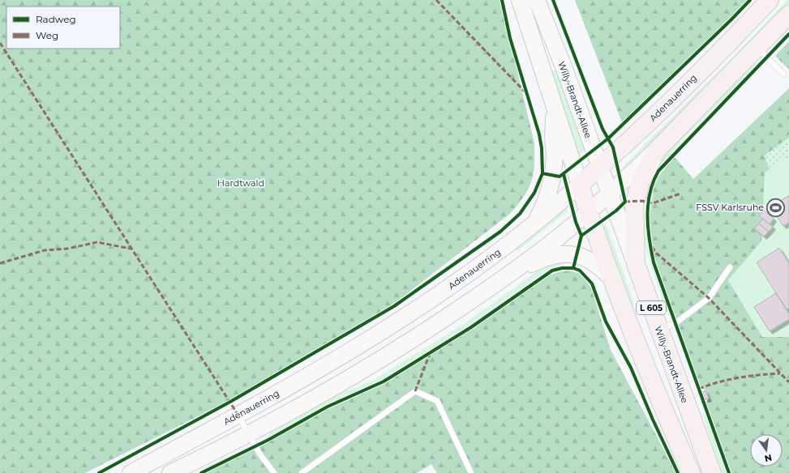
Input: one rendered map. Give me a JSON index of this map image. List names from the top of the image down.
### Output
{
  "streets": {
    "main road": ["Adenauerring", "Willy-Brandt-Allee", "L 605"]
  },
  "crossings": [
    ["Adenauerring", "Willy-Brandt-Allee"],
    ["Adenauerring", "L 605"]
  ],
  "parks": ["Hardtwald"],
  "places": {
    "sports": ["FSSV Karlsruhe"]
  },
  "legend": ["Radweg", "Weg"],
  "north": "bottom"
}
